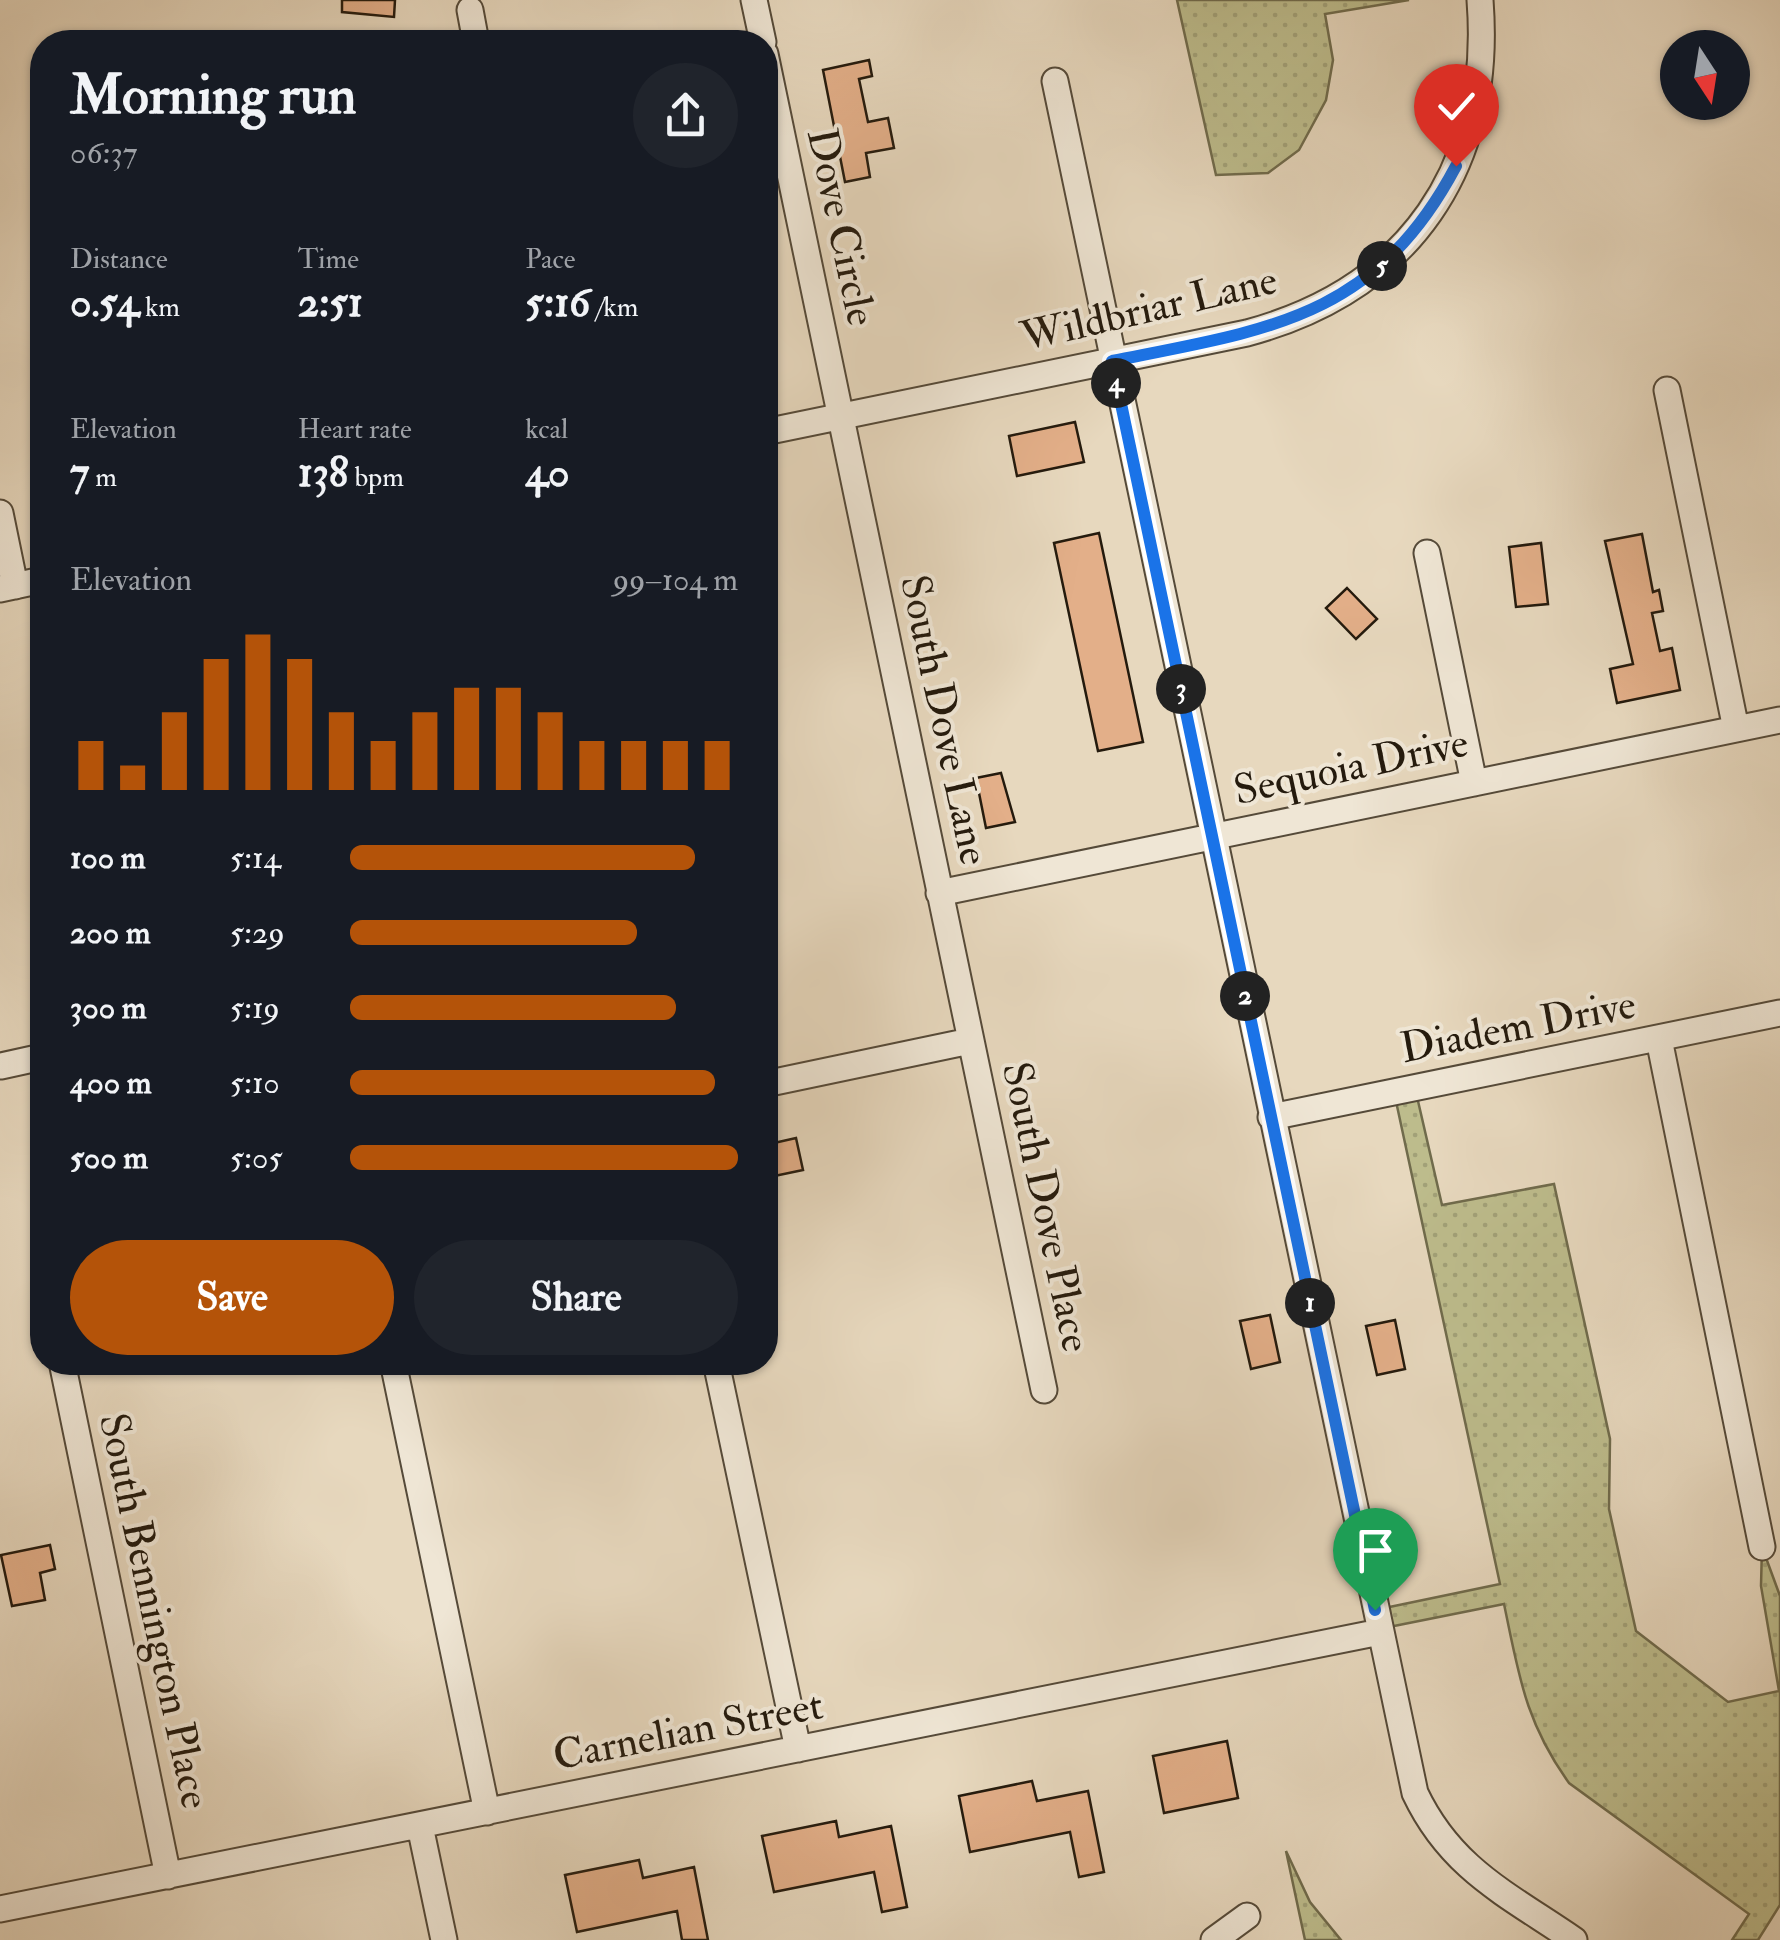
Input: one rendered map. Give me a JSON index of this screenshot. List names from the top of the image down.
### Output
{
  "streets": {
    "street": [
      "Dove Circle",
      "Wildbriar Lane",
      "South Dove Lane",
      "Sequoia Drive",
      "Diadem Drive",
      "South Dove Place",
      "South Bennington Place",
      "Carnelian Street"
    ]
  },
  "crossings": [
    ["Dove Circle", "Wildbriar Lane"],
    ["Dove Circle", "South Dove Lane"],
    ["Wildbriar Lane", "South Dove Lane"],
    ["South Dove Lane", "Sequoia Drive"],
    ["South Dove Lane", "South Dove Place"],
    ["South Bennington Place", "Carnelian Street"]
  ],
  "north": "bottom",
  "page": {
    "heading": ["Morning run", "06:37"],
    "stats": [
      ["Distance", "0.54 km"],
      ["Time", "2:51"],
      ["Pace", "5:16 /km"],
      ["Elevation", "7 m"],
      ["Heart rate", "138 bpm"],
      ["kcal", "40"]
    ],
    "pins": [
      "5",
      "4",
      "3",
      "2",
      "1"
    ],
    "chart": ["Elevation", "99–104 m"],
    "list": [
      {
        "name": "100 m",
        "note": "5:14"
      },
      {
        "name": "200 m",
        "note": "5:29"
      },
      {
        "name": "300 m",
        "note": "5:19"
      },
      {
        "name": "400 m",
        "note": "5:10"
      },
      {
        "name": "500 m",
        "note": "5:05"
      }
    ],
    "buttons": ["Save", "Share"]
  }
}
